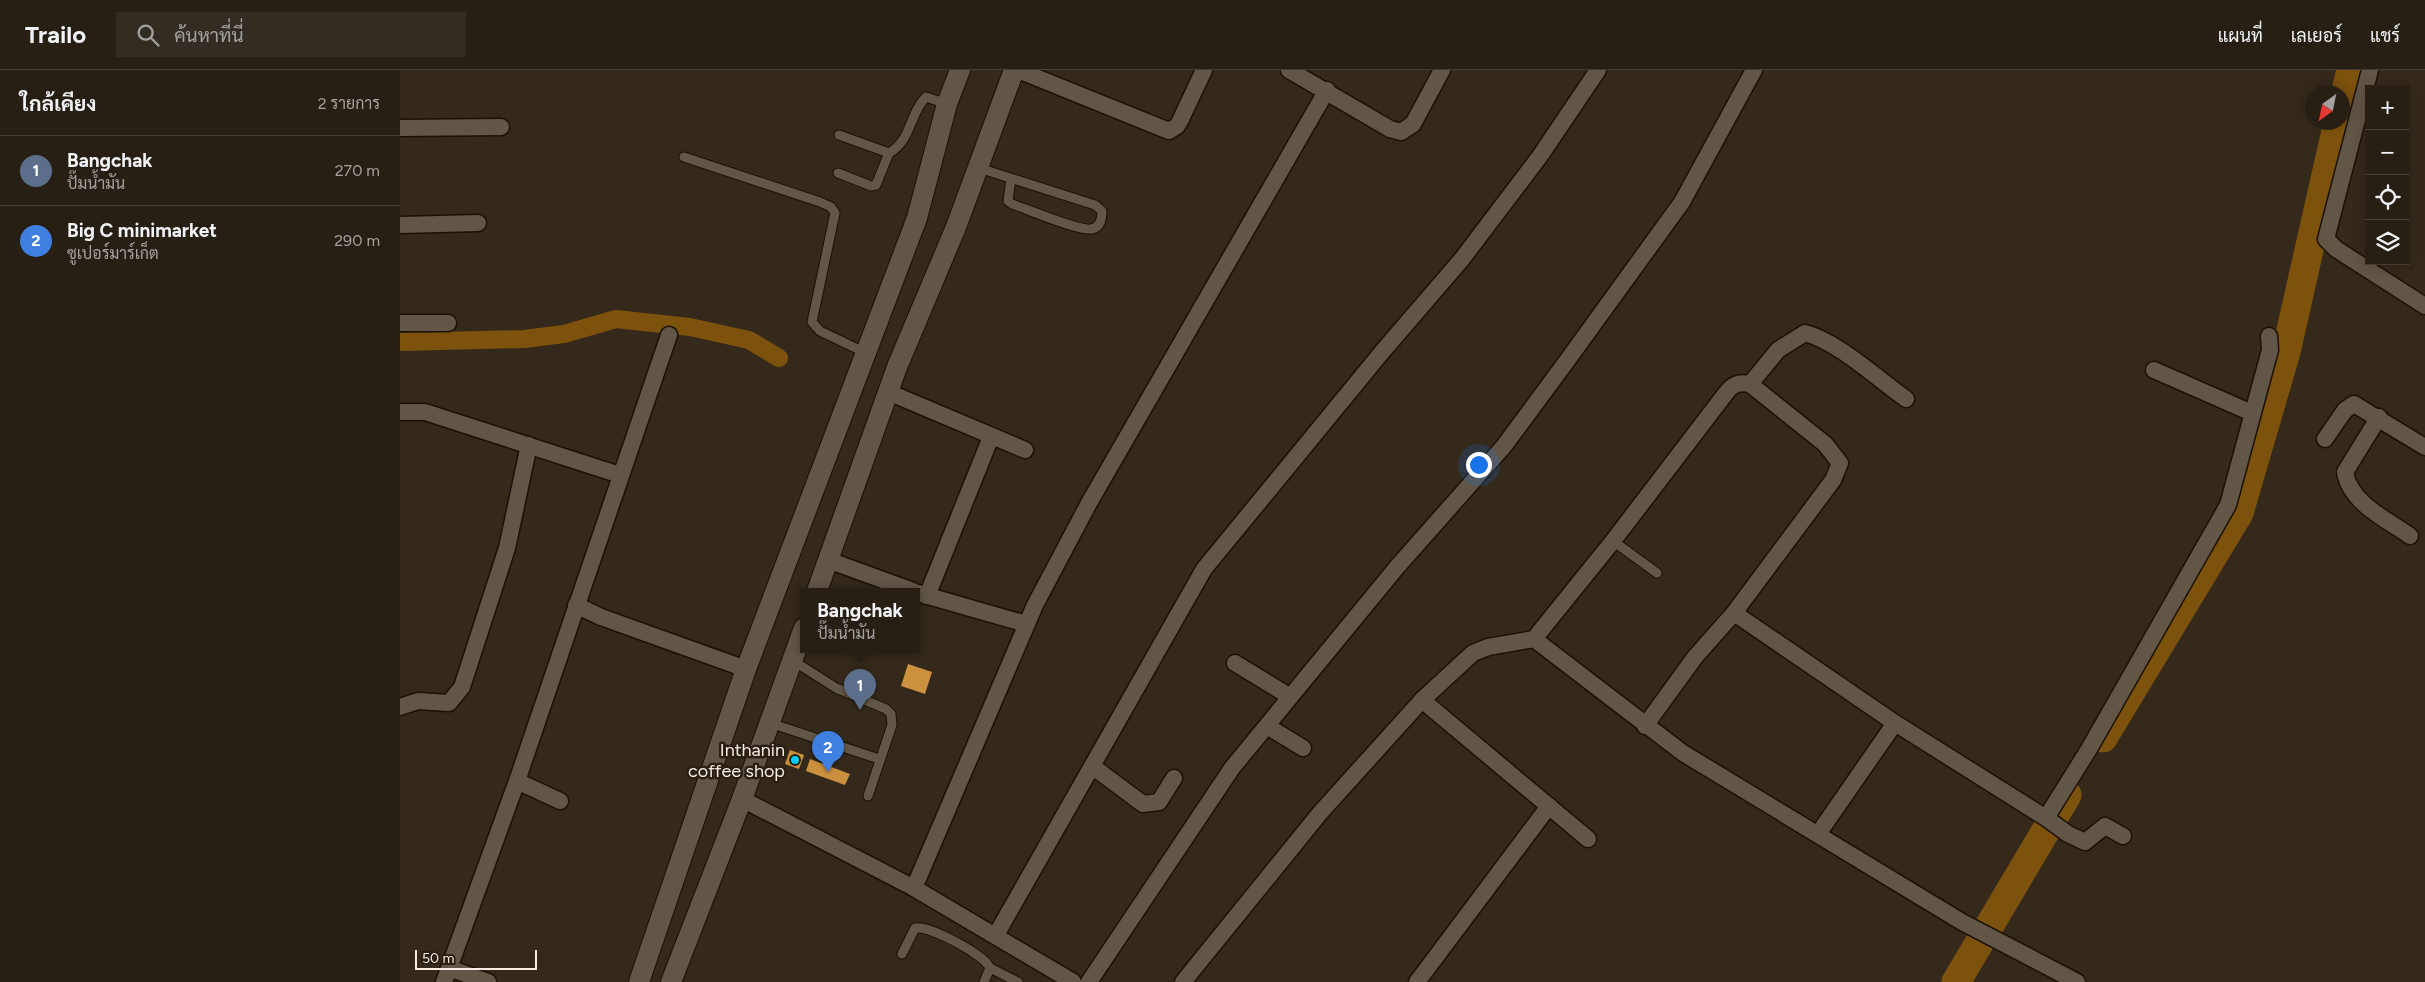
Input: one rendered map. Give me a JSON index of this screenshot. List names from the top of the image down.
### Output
{
  "places": ["Inthanin coffee shop"],
  "scale_bar": "50 m",
  "north": "bottom left",
  "page": {
    "header": "Trailo",
    "search": "ค้นหาที่นี่",
    "nav": ["แผนที่", "เลเยอร์", "แชร์"],
    "heading": ["ใกล้เคียง", "2 รายการ"],
    "map_buttons": ["+", "−"],
    "list": [
      {
        "mark": "1",
        "name": "Bangchak",
        "note": "ปั๊มน้ำมัน",
        "value": "270 m"
      },
      {
        "mark": "2",
        "name": "Big C minimarket",
        "note": "ซูเปอร์มาร์เก็ต",
        "value": "290 m"
      }
    ],
    "popup": ["Bangchak", "ปั๊มน้ำมัน"],
    "pins": ["1", "2"],
    "scale": "50 m"
  }
}
